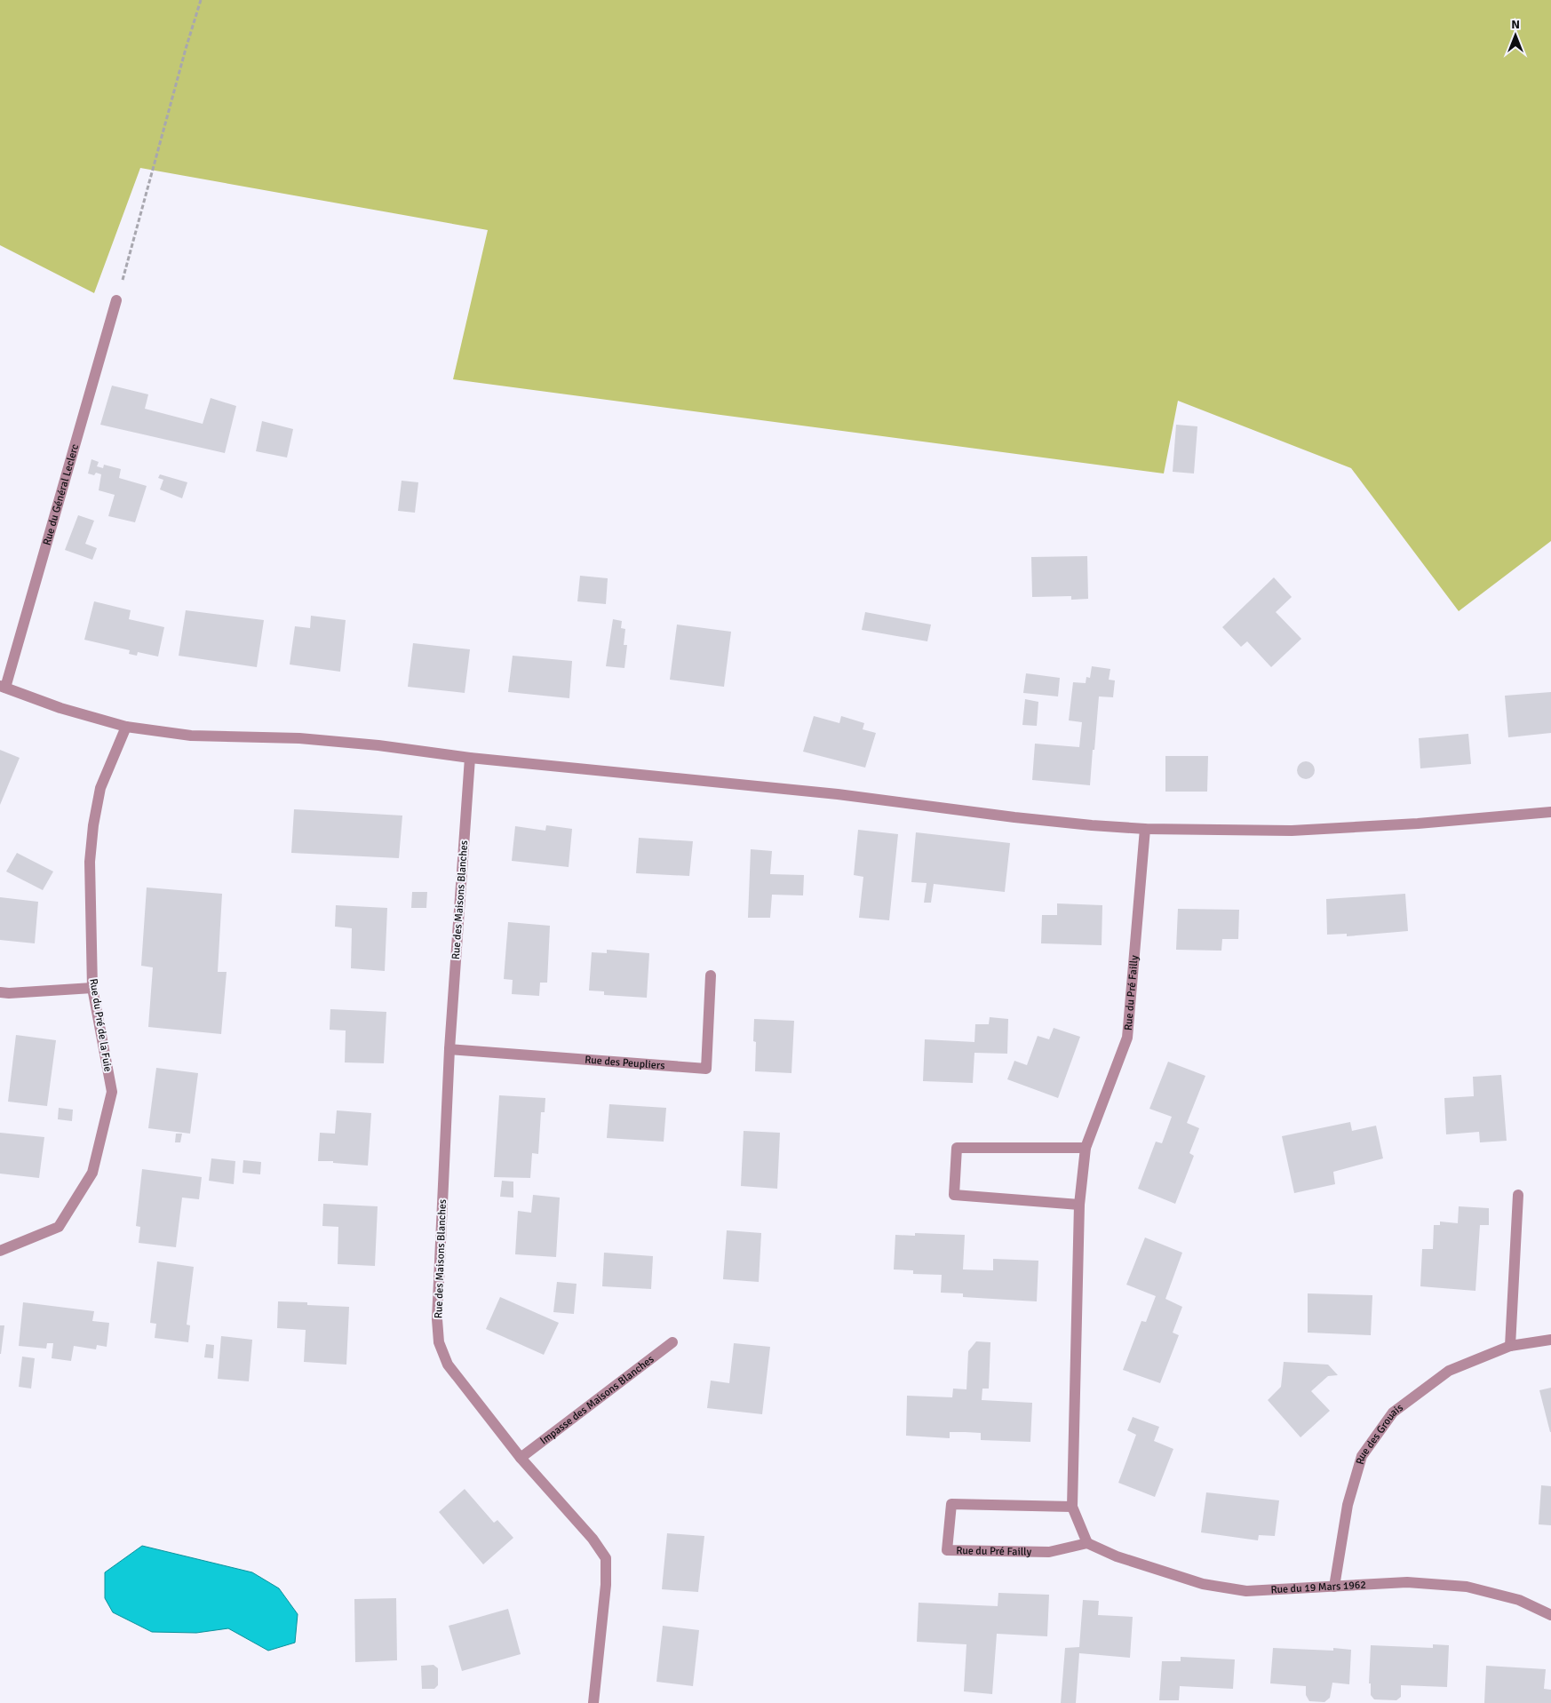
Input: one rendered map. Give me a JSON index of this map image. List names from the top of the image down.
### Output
{
  "streets": {
    "street": [
      "Rue du Général Leclerc",
      "Rue des Maisons Blanches",
      "Rue du Pré Failly",
      "Rue du Pré de la Fuie",
      "Rue des Peupliers",
      "Impasse des Maisons Blanches",
      "Rue des Grouais",
      "Rue du 19 Mars 1962"
    ]
  },
  "crossings": [
    ["Rue des Maisons Blanches", "Rue des Peupliers"],
    ["Rue des Maisons Blanches", "Impasse des Maisons Blanches"],
    ["Rue du Pré Failly", "Rue du 19 Mars 1962"],
    ["Rue des Grouais", "Rue du 19 Mars 1962"]
  ],
  "north": "top"
}
